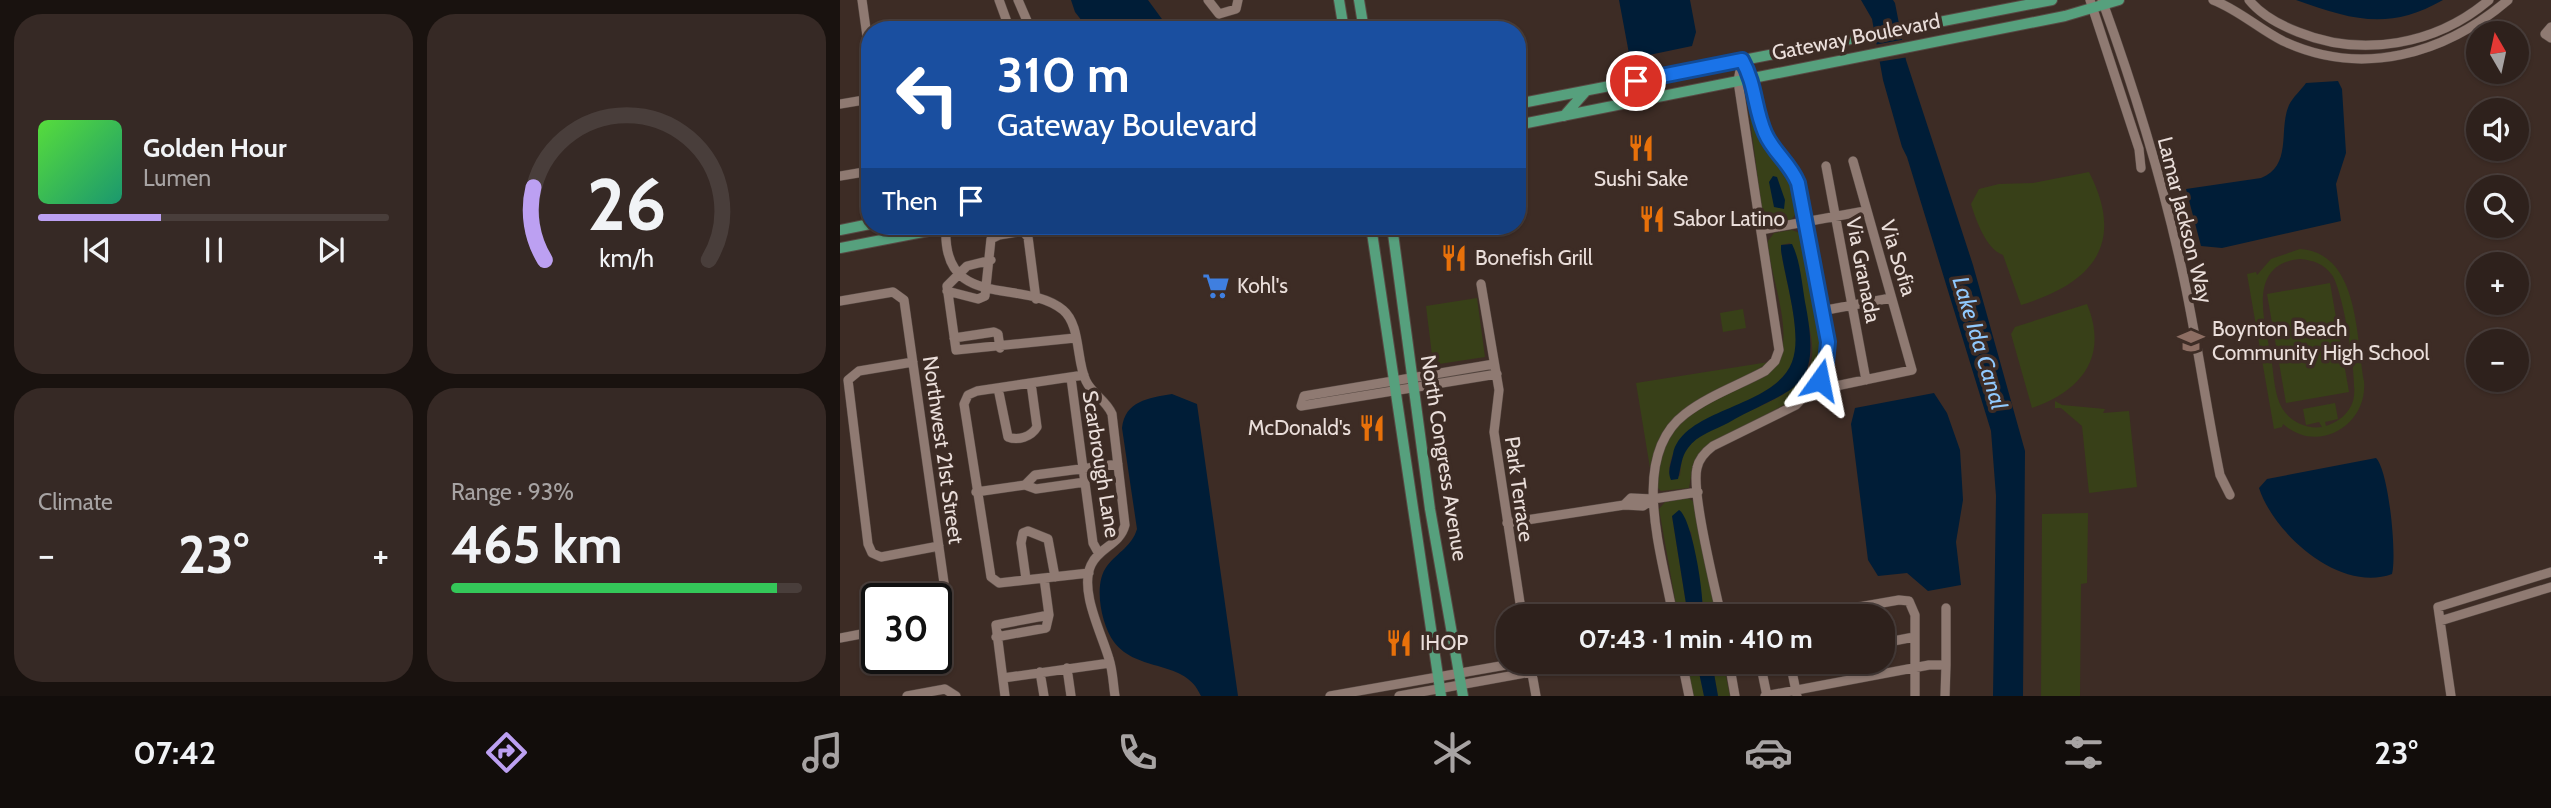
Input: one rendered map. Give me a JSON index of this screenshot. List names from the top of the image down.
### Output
{
  "streets": {
    "main road": ["Gateway Boulevard", "North Congress Avenue"],
    "street": [
      "Lamar Jackson Way",
      "Via Sofia",
      "Via Granada",
      "Northwest 21st Street",
      "Scarbrough Lane",
      "Park Terrace"
    ]
  },
  "crossings": [
    ["Gateway Boulevard", "Lamar Jackson Way"],
    ["Via Sofia", "Via Granada"]
  ],
  "water": ["Lake Ida Canal"],
  "places": {
    "restaurant": [
      "Sushi Sake",
      "Sabor Latino",
      "Bonefish Grill",
      "McDonald's",
      "IHOP"
    ],
    "supermarket": ["Kohl's"],
    "school or university": ["Boynton Beach Community High School"]
  },
  "north": "top",
  "page": {
    "map_buttons": ["+", "−"],
    "turn": ["310 m", "Gateway Boulevard"],
    "song": ["Golden Hour", "Lumen"],
    "then": "Then",
    "tile": [
      "Climate",
      ["Range · 93%", "465 km"]
    ],
    "heat": ["−", "23°", "+"],
    "limit": "30",
    "trip": "07:43 · 1 min · 410 m",
    "tabs": ["07:42", "23°"],
    "gauge": ["26", "km/h"]
  }
}
